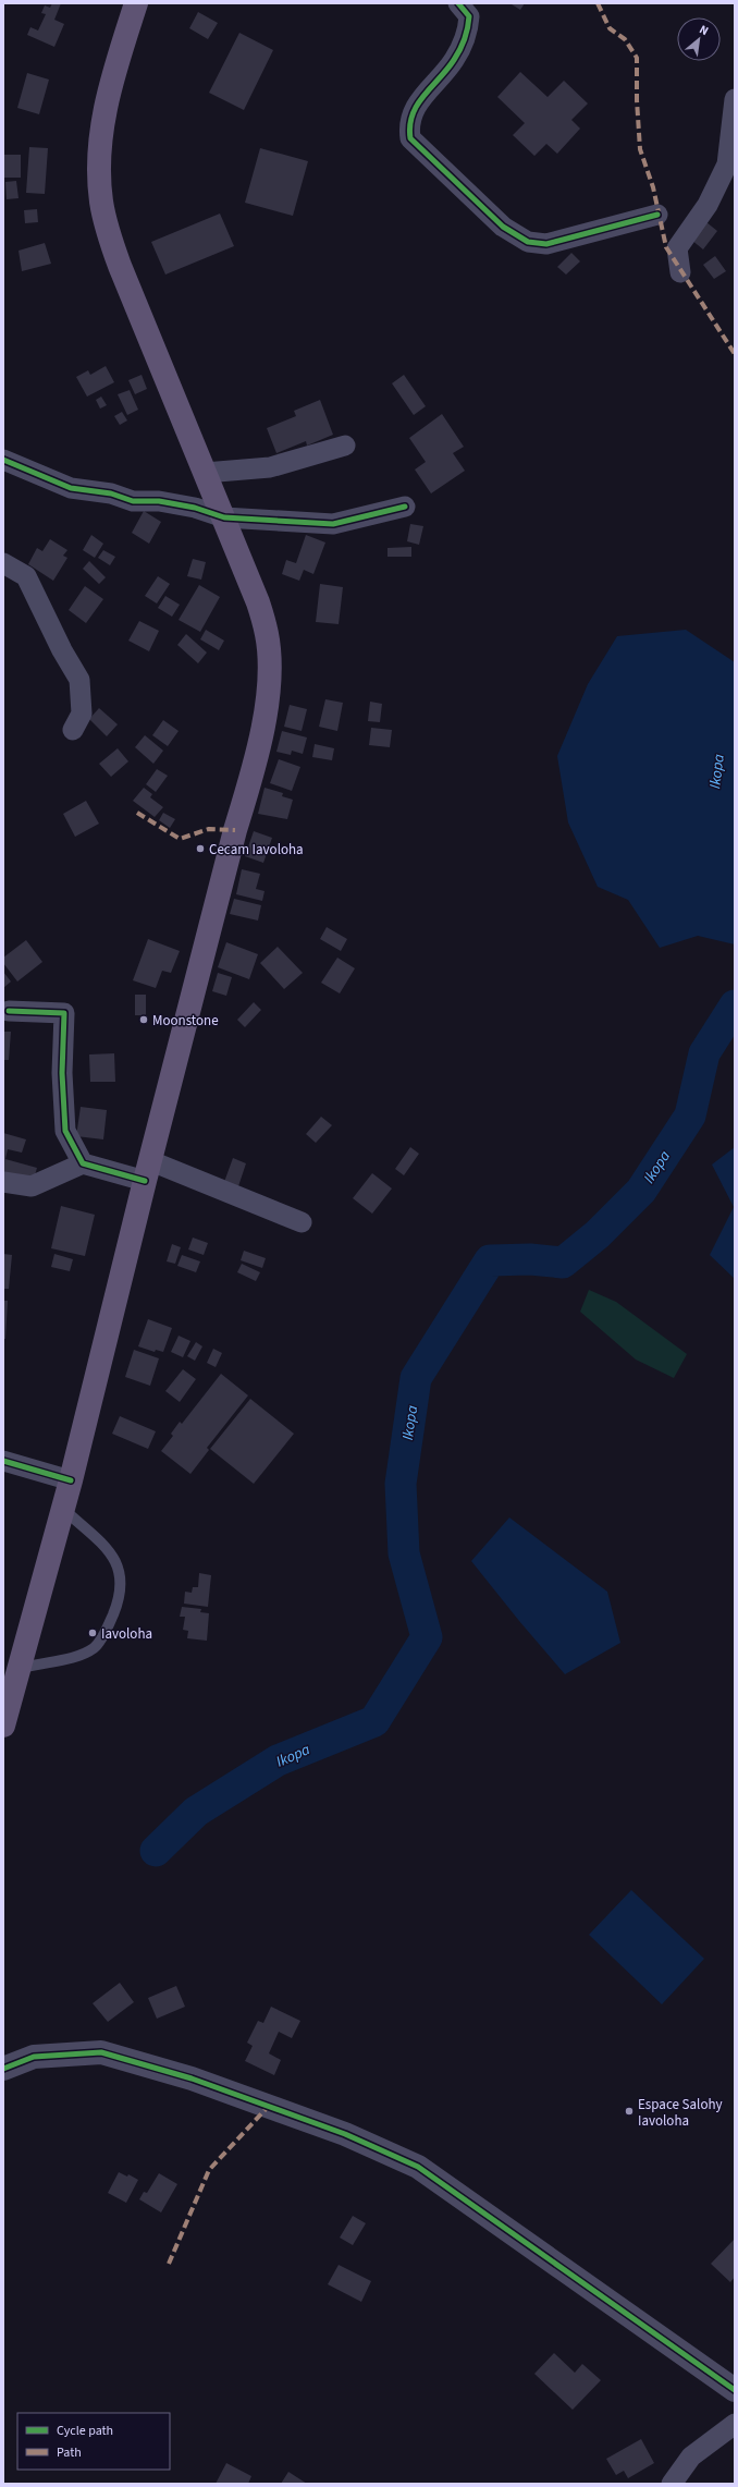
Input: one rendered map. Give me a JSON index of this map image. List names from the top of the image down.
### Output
{
  "water": ["Ikopa"],
  "places": [
    "Cecam Iavoloha",
    "Moonstone",
    "Iavoloha",
    "Espace Salohy Iavoloha"
  ],
  "legend": ["Cycle path", "Path"],
  "north": "top right"
}
